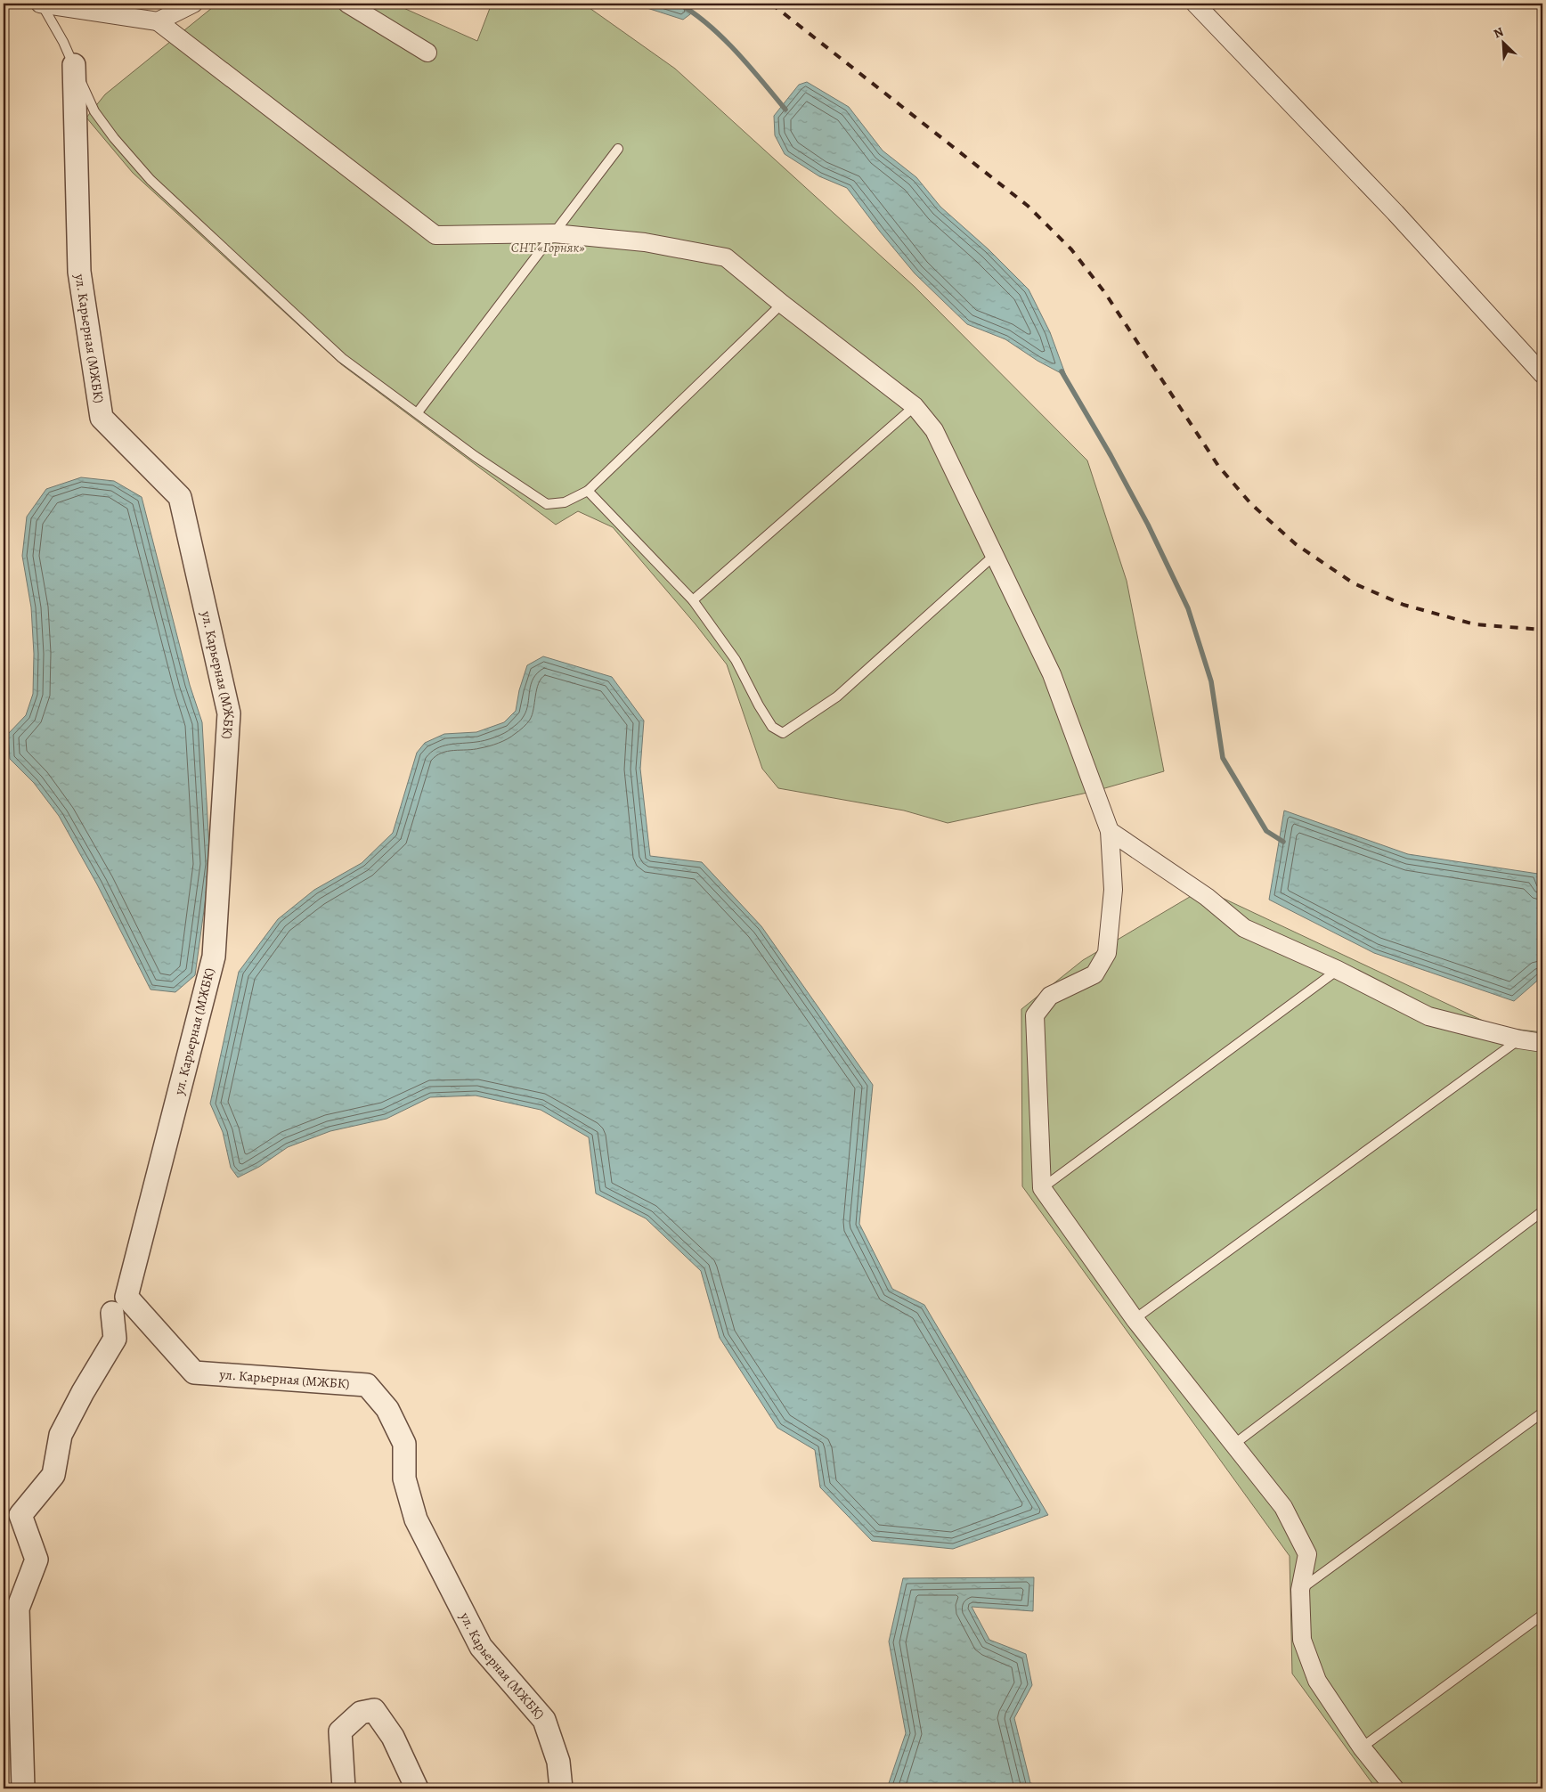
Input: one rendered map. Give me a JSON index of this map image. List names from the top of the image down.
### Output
{
  "streets": {
    "street": ["ул. Карьерная (МЖБК)"]
  },
  "parks": ["СНТ «Горняк»"],
  "north": "top left"
}
